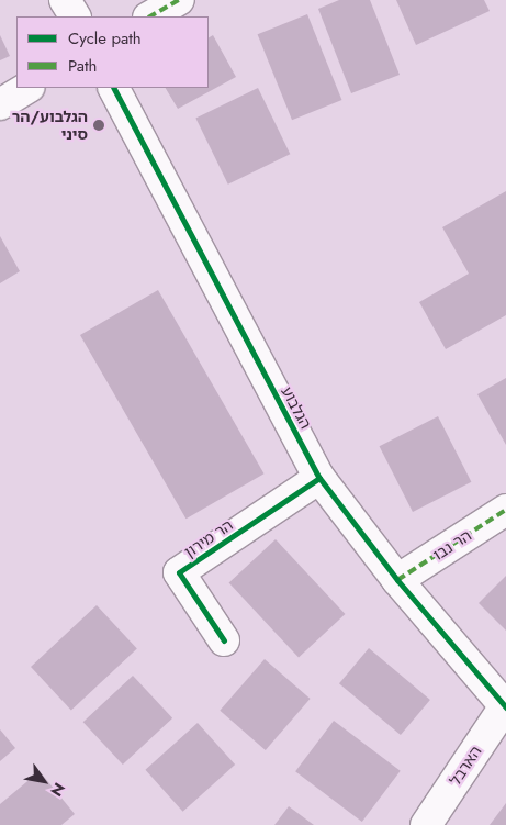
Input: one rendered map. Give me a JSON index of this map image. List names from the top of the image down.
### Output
{
  "streets": {
    "street": [
      "הגלבוע",
      "הר מירון",
      "הר נבו",
      "הארבל"
    ]
  },
  "crossings": [
    ["הגלבוע", "הר מירון"],
    ["הגלבוע", "הר נבו"],
    ["הגלבוע", "הארבל"]
  ],
  "places": ["הגלבוע/הר סיני"],
  "legend": ["Cycle path", "Path"],
  "north": "bottom right"
}
